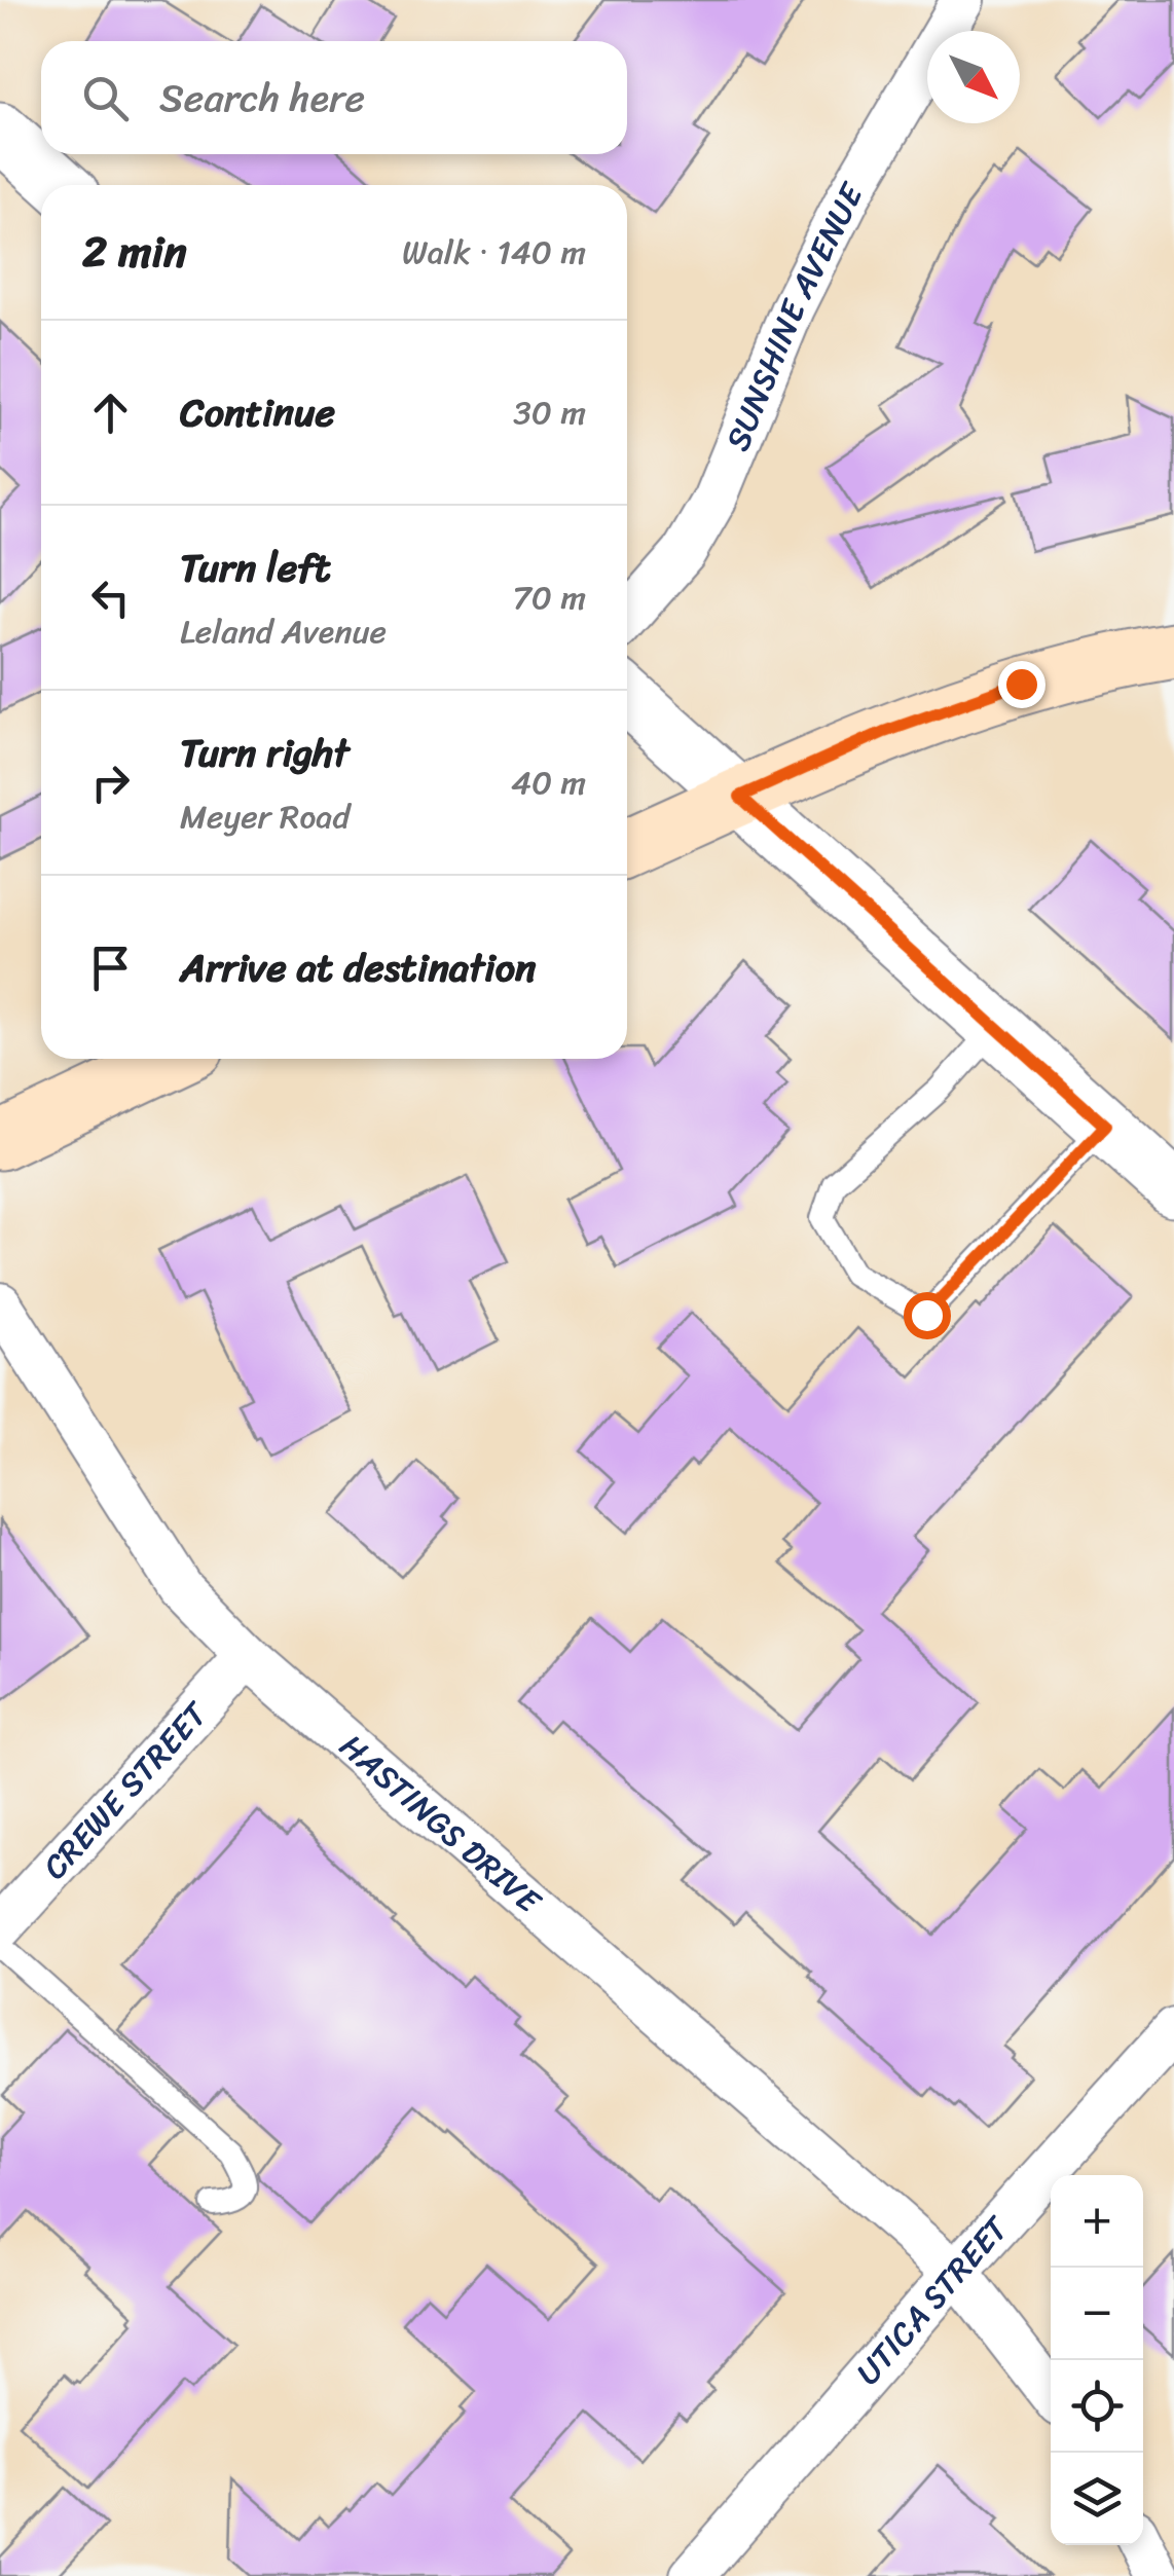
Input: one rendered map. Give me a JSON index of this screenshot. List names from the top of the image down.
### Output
{
  "streets": {
    "street": [
      "SUNSHINE AVENUE",
      "CREWE STREET",
      "HASTINGS DRIVE",
      "UTICA STREET"
    ]
  },
  "crossings": [
    ["CREWE STREET", "HASTINGS DRIVE"],
    ["HASTINGS DRIVE", "UTICA STREET"]
  ],
  "north": "bottom right",
  "page": {
    "search": "Search here",
    "heading": ["2 min", "Walk · 140 m"],
    "list": [
      ["Continue", "30 m"],
      ["Turn left", "Leland Avenue", "70 m"],
      ["Turn right", "Meyer Road", "40 m"],
      "Arrive at destination"
    ],
    "map_buttons": ["+", "−"]
  }
}
